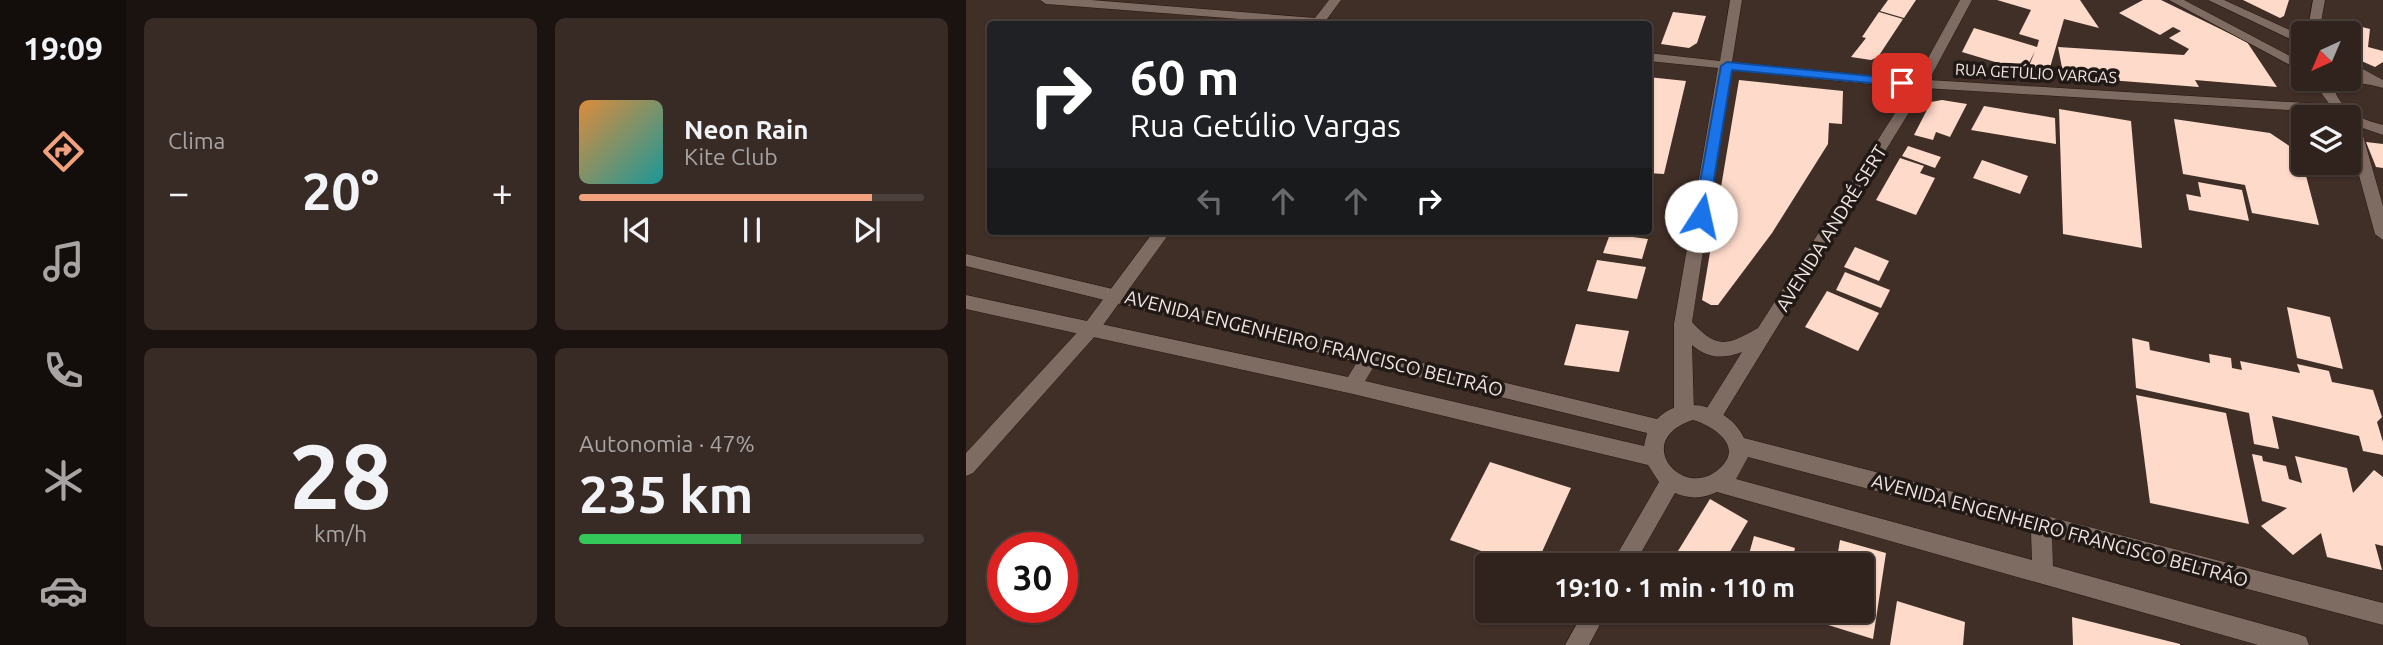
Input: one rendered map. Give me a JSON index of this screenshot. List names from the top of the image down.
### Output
{
  "streets": {
    "street": ["RUA GETÚLIO VARGAS", "AVENIDA ANDRÉ SERT", "AVENIDA ENGENHEIRO FRANCISCO BELTRÃO"]
  },
  "crossings": [
    ["RUA GETÚLIO VARGAS", "AVENIDA ANDRÉ SERT"],
    ["AVENIDA ANDRÉ SERT", "AVENIDA ENGENHEIRO FRANCISCO BELTRÃO"]
  ],
  "north": "bottom left",
  "page": {
    "tabs": "19:09",
    "tile": [
      "Clima",
      ["28", "km/h"],
      ["Autonomia · 47%", "235 km"]
    ],
    "turn": ["60 m", "Rua Getúlio Vargas"],
    "song": ["Neon Rain", "Kite Club"],
    "heat": ["−", "20°", "+"],
    "limit": "30",
    "trip": "19:10 · 1 min · 110 m"
  }
}
